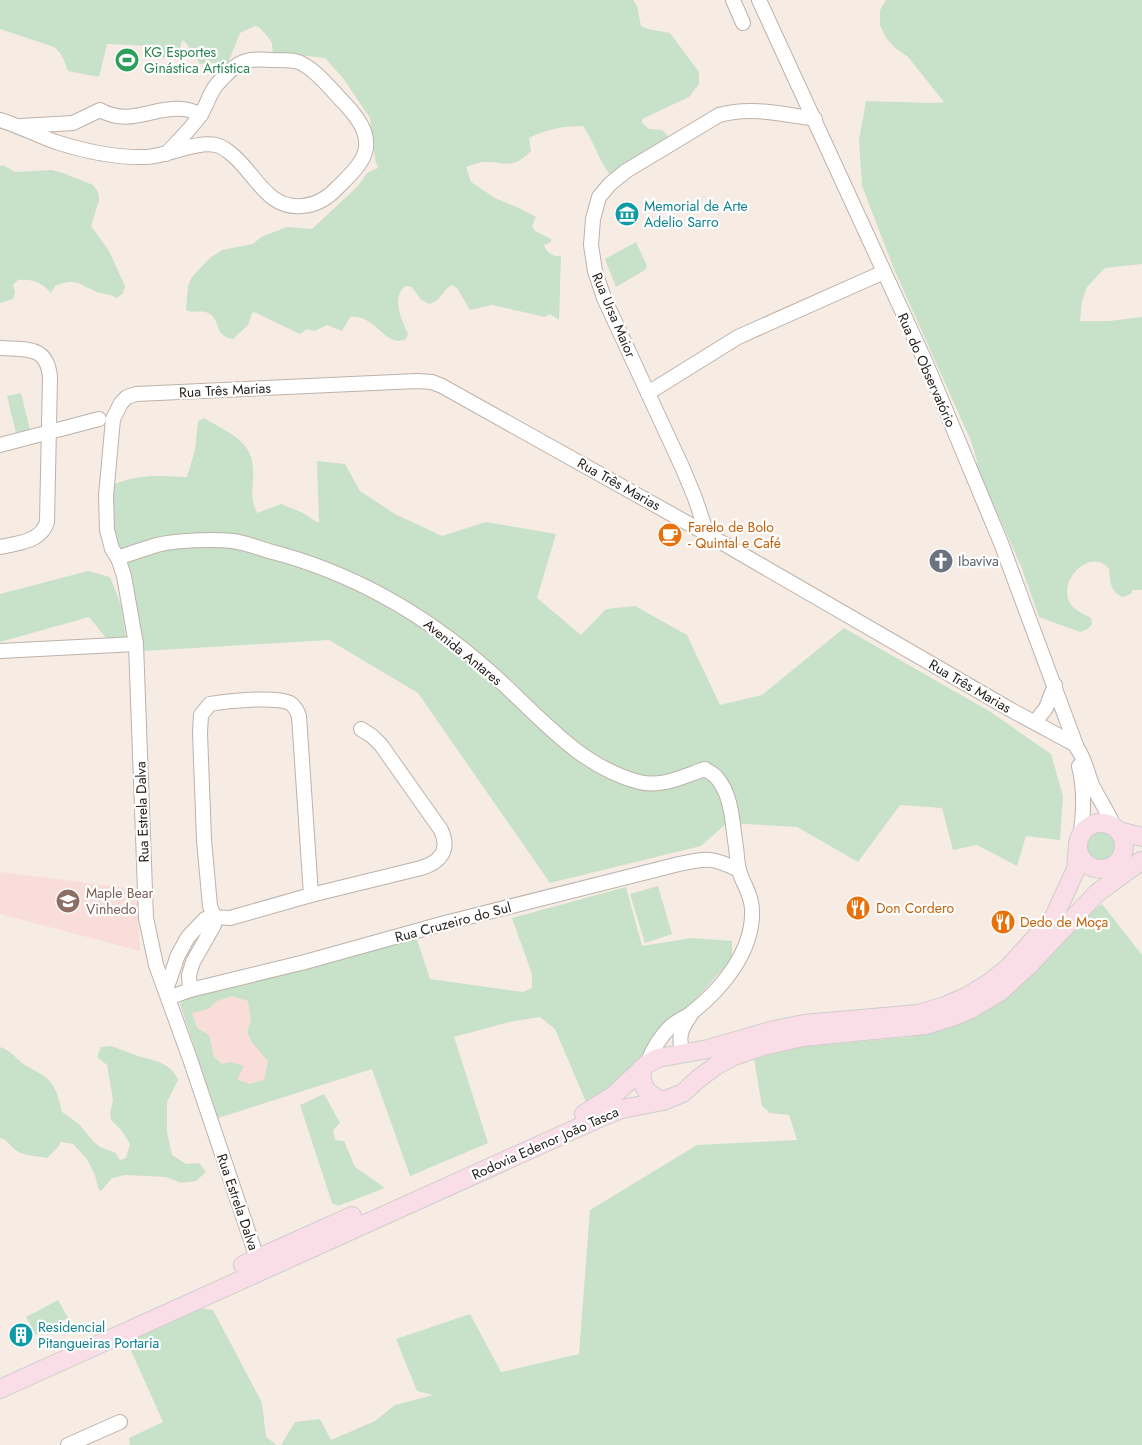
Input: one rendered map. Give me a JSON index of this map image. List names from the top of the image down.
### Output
{
  "streets": {
    "main road": ["Rodovia Edenor João Tasca"],
    "street": [
      "Rua Ursa Maior",
      "Rua do Observatório",
      "Rua Três Marias",
      "Avenida Antares",
      "Rua Estrela Dalva",
      "Rua Cruzeiro do Sul"
    ]
  },
  "crossings": [
    ["Rua Ursa Maior", "Rua do Observatório"],
    ["Rua Ursa Maior", "Rua Três Marias"],
    ["Rua do Observatório", "Rua Três Marias"],
    ["Rua do Observatório", "Rodovia Edenor João Tasca"],
    ["Rua Três Marias", "Rua Estrela Dalva"],
    ["Avenida Antares", "Rua Estrela Dalva"],
    ["Avenida Antares", "Rua Cruzeiro do Sul"],
    ["Rua Estrela Dalva", "Rua Cruzeiro do Sul"],
    ["Rua Estrela Dalva", "Rodovia Edenor João Tasca"]
  ],
  "places": {
    "sports": ["KG Esportes Ginástica Artística"],
    "museum": ["Memorial de Arte Adelio Sarro"],
    "cafe": ["Farelo de Bolo - Quintal e Café"],
    "church": ["Ibaviva"],
    "school or university": ["Maple Bear Vinhedo"],
    "restaurant": ["Don Cordero", "Dedo de Moça"],
    "building": ["Residencial Pitangueiras Portaria"]
  }
}
